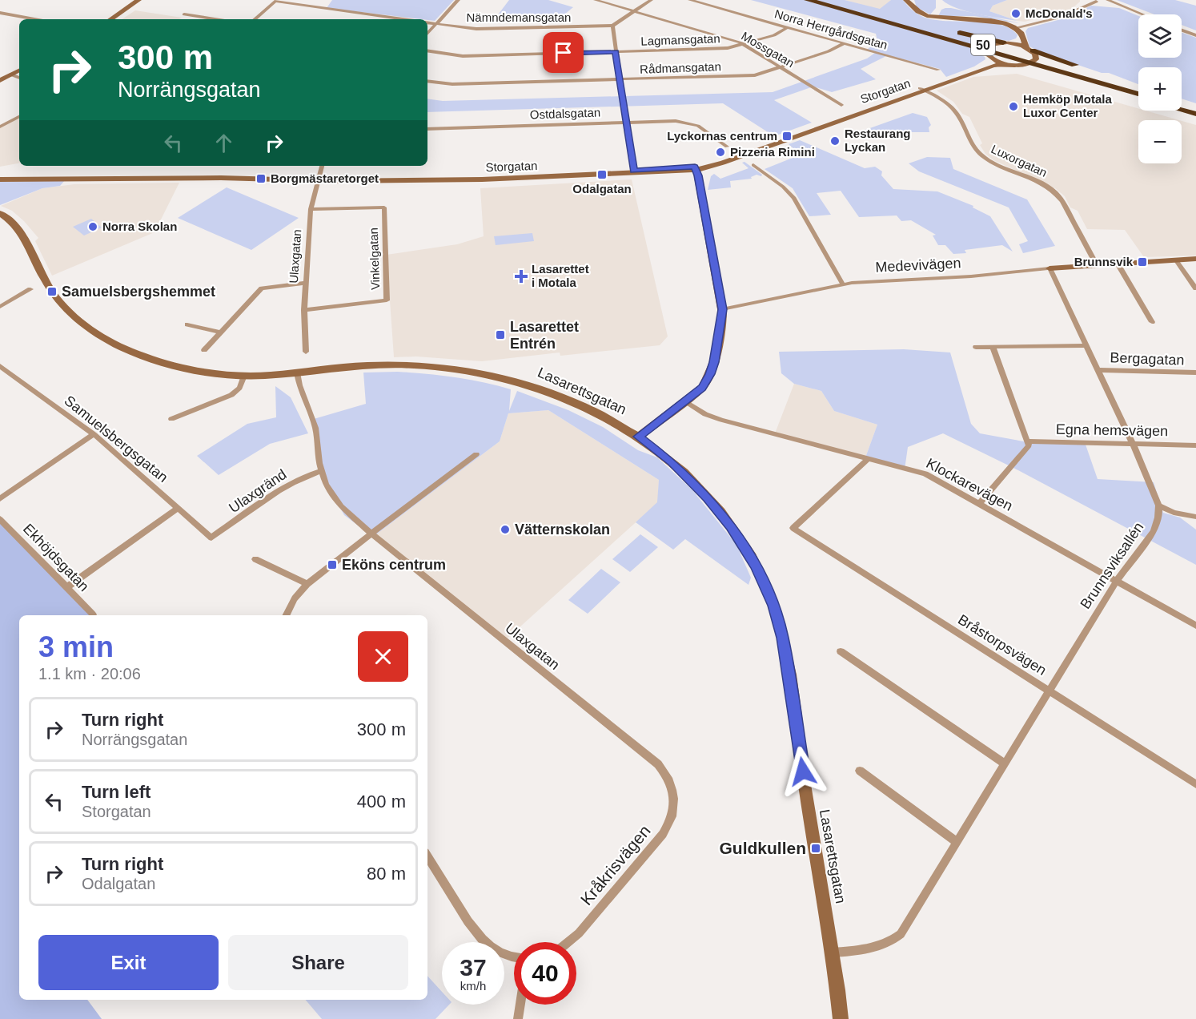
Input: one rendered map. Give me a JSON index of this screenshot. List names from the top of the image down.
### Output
{
  "streets": {
    "highway": ["50"],
    "street": [
      "Nämndemansgatan",
      "Norra Herrgårdsgatan",
      "Lagmansgatan",
      "Mossgatan",
      "Rådmansgatan",
      "Storgatan",
      "Ostdalsgatan",
      "Luxorgatan",
      "Ulaxgatan",
      "Vinkelgatan",
      "Medevivägen",
      "Bergagatan",
      "Lasarettsgatan",
      "Egna hemsvägen",
      "Samuelsbergsgatan",
      "Klockarevägen",
      "Ulaxgränd",
      "Ekhöjdsgatan",
      "Brunnsviksallén",
      "Bråstorpsvägen",
      "Kråkrisvägen"
    ]
  },
  "crossings": [
    ["Norra Herrgårdsgatan", "Lagmansgatan"],
    ["Norra Herrgårdsgatan", "Rådmansgatan"],
    ["Lagmansgatan", "Mossgatan"],
    ["50", "Storgatan"],
    ["Mossgatan", "Rådmansgatan"],
    ["Storgatan", "Luxorgatan"],
    ["Storgatan", "Ulaxgatan"],
    ["Luxorgatan", "Medevivägen"],
    ["Ulaxgatan", "Vinkelgatan"],
    ["Ulaxgatan", "Lasarettsgatan"],
    ["Ulaxgatan", "Ulaxgränd"],
    ["Ulaxgatan", "Kråkrisvägen"],
    ["Lasarettsgatan", "Brunnsviksallén"],
    ["Samuelsbergsgatan", "Ulaxgränd"],
    ["Klockarevägen", "Brunnsviksallén"],
    ["Klockarevägen", "Bråstorpsvägen"],
    ["Brunnsviksallén", "Bråstorpsvägen"]
  ],
  "places": {
    "other": [
      "McDonald's",
      "Hemköp Motala Luxor Center",
      "Restaurang Lyckan",
      "Pizzeria Rimini",
      "Norra Skolan",
      "Vätternskolan"
    ],
    "transit": [
      "Lyckornas centrum",
      "Odalgatan",
      "Borgmästaretorget",
      "Brunnsvik",
      "Samuelsbergshemmet",
      "Lasarettet Entrén",
      "Eköns centrum",
      "Guldkullen"
    ],
    "health": ["Lasarettet i Motala"]
  },
  "page": {
    "map_buttons": ["+", "−"],
    "turn": ["300 m", "Norrängsgatan"],
    "heading": ["3 min", "1.1 km · 20:06"],
    "list": [
      {
        "name": "Turn right",
        "note": "Norrängsgatan",
        "value": "300 m"
      },
      {
        "name": "Turn left",
        "note": "Storgatan",
        "value": "400 m"
      },
      {
        "name": "Turn right",
        "note": "Odalgatan",
        "value": "80 m"
      }
    ],
    "buttons": ["Exit", "Share"],
    "speed": "37 km/h",
    "limit": "40"
  }
}
